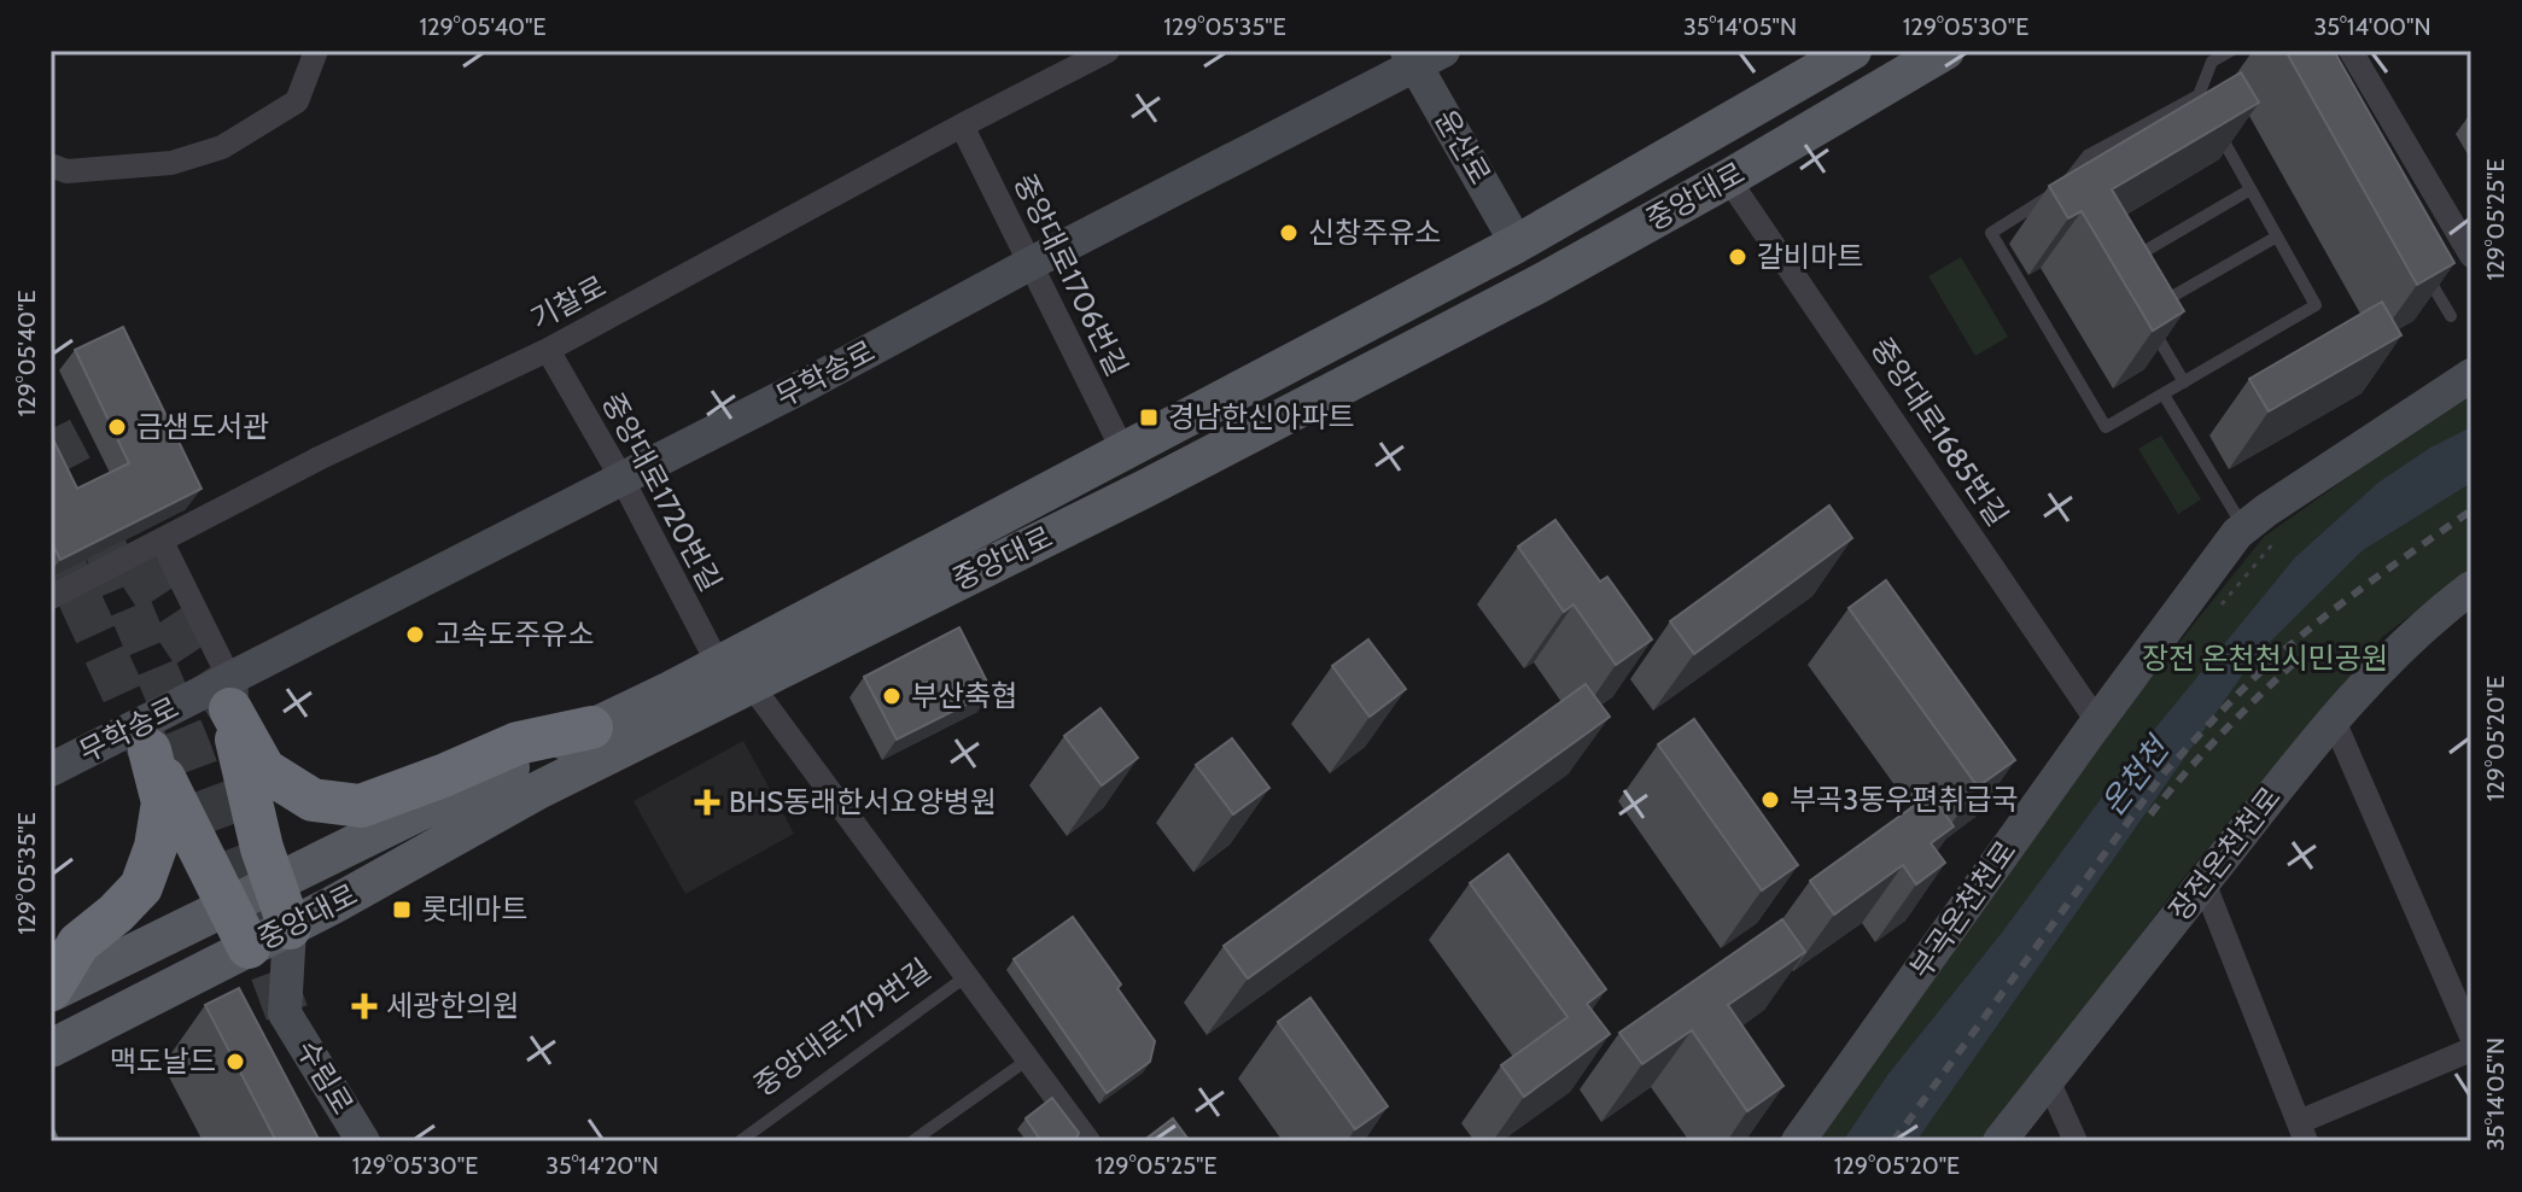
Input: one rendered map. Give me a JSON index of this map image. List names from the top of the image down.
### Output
{
  "streets": {
    "main road": [
      "윤산로",
      "중앙대로",
      "무학송로",
      "장전온천천로",
      "부곡온천천로",
      "수림로"
    ],
    "street": [
      "중앙대로1706번길",
      "기찰로",
      "중앙대로1685번길",
      "중앙대로1720번길",
      "중앙대로1719번길"
    ]
  },
  "crossings": [
    ["윤산로", "중앙대로"],
    ["윤산로", "무학송로"],
    ["중앙대로", "중앙대로1706번길"],
    ["중앙대로", "중앙대로1685번길"],
    ["중앙대로", "중앙대로1720번길"],
    ["중앙대로", "중앙대로1719번길"],
    ["중앙대로", "수림로"],
    ["중앙대로1706번길", "기찰로"],
    ["중앙대로1706번길", "무학송로"],
    ["기찰로", "중앙대로1720번길"],
    ["무학송로", "중앙대로1720번길"],
    ["중앙대로1685번길", "부곡온천천로"]
  ],
  "water": ["온천천"],
  "parks": ["장전 온천천시민공원"],
  "places": {
    "other": [
      "신창주유소",
      "갈비마트",
      "금샘도서관",
      "고속도주유소",
      "부산축협",
      "부곡3동우편취급국",
      "맥도날드"
    ],
    "transit": ["경남한신아파트", "롯데마트"],
    "health": ["BHS동래한서요양병원", "세광한의원"]
  },
  "coordinates": [
    "129°05'40\"E",
    "129°05'35\"E",
    "35°14'05\"N",
    "129°05'30\"E",
    "35°14'00\"N",
    "129°05'25\"E",
    "129°05'20\"E",
    "35°14'20\"N"
  ]
}
